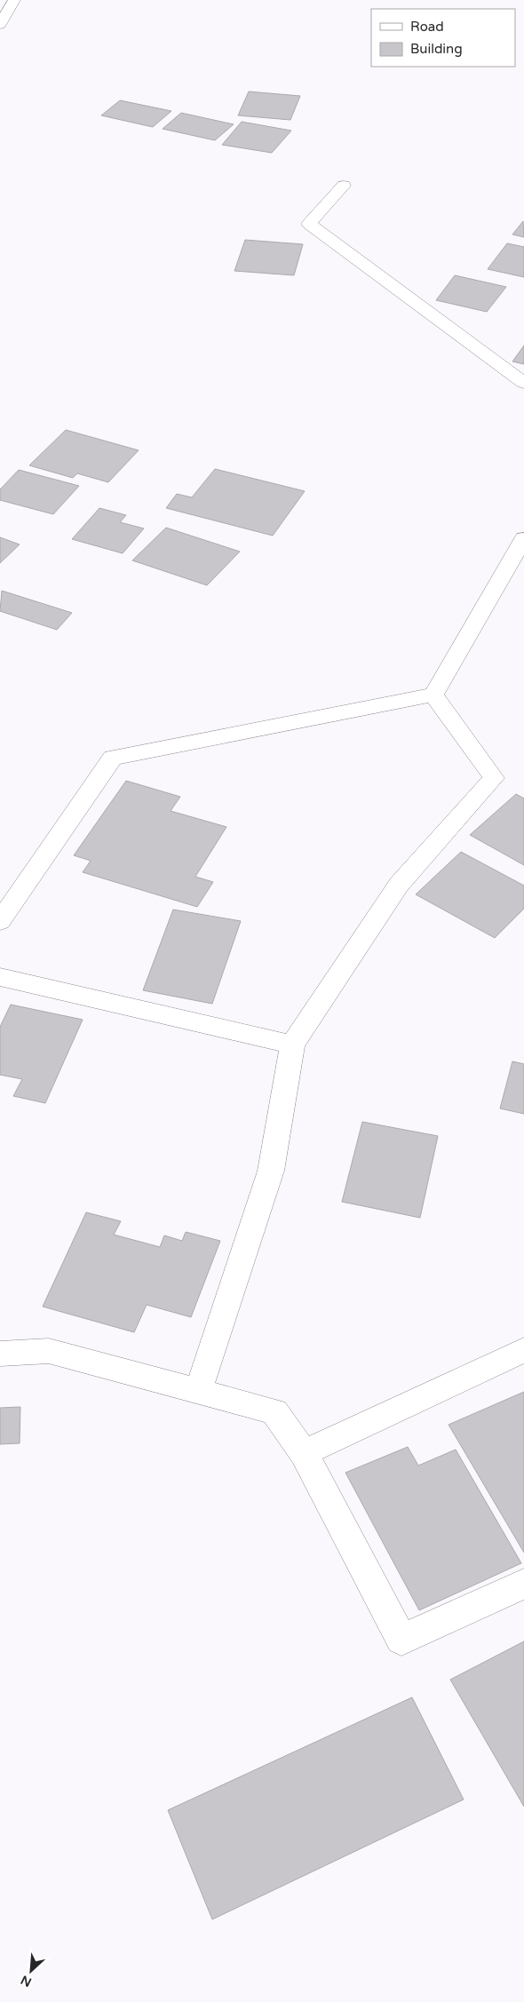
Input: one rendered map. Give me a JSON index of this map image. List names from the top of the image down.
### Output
{
  "legend": ["Road", "Building"],
  "north": "bottom left"
}
